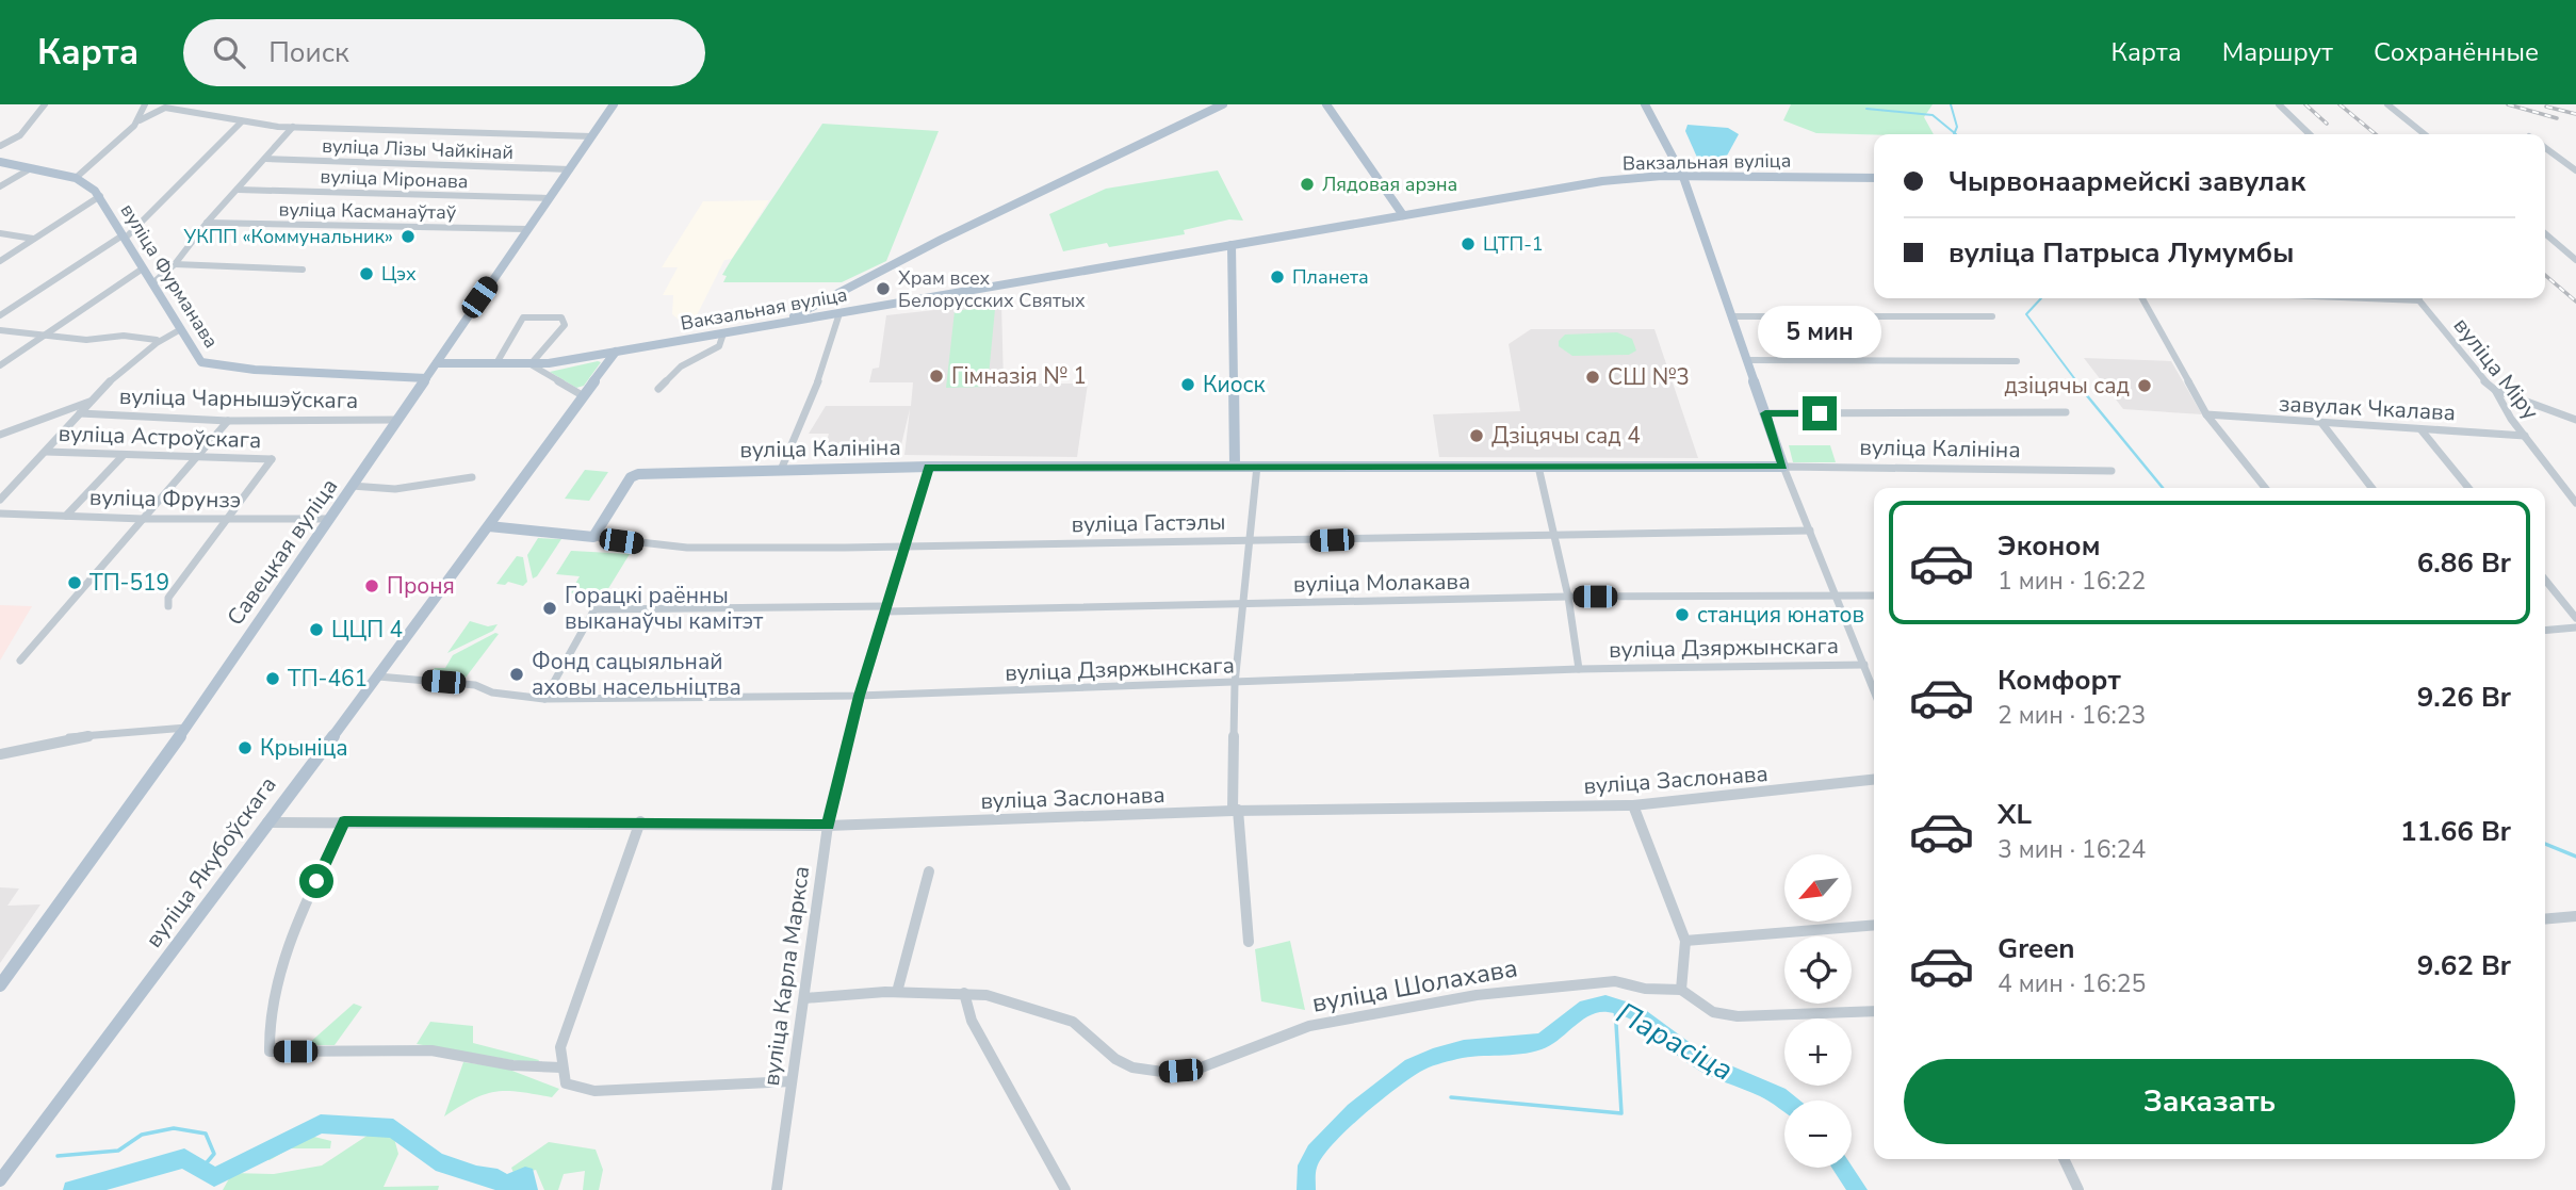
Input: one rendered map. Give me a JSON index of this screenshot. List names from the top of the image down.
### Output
{
  "streets": {
    "main road": [
      "Вакзальная вуліца",
      "вуліца Фурманава",
      "вуліца Калініна",
      "вуліца Гастэлы",
      "Савецкая вуліца",
      "вуліца Якубоўскага"
    ],
    "street": [
      "вуліца Лізы Чайкінай",
      "вуліца Міронава",
      "вуліца Касманаўтаў",
      "вуліца Міру",
      "вуліца Чарнышэўскага",
      "завулак Чкалава",
      "вуліца Астроўскага",
      "вуліца Фрунзэ",
      "вуліца Молакава",
      "вуліца Дзяржынскага",
      "вуліца Заслонава",
      "вуліца Карла Маркса",
      "вуліца Шолахава"
    ]
  },
  "crossings": [
    ["вуліца Лізы Чайкінай", "Савецкая вуліца"],
    ["Вакзальная вуліца", "Савецкая вуліца"],
    ["Вакзальная вуліца", "вуліца Якубоўскага"],
    ["вуліца Міронава", "Савецкая вуліца"],
    ["вуліца Касманаўтаў", "Савецкая вуліца"],
    ["вуліца Фурманава", "Савецкая вуліца"],
    ["вуліца Міру", "завулак Чкалава"],
    ["вуліца Чарнышэўскага", "Савецкая вуліца"],
    ["вуліца Астроўскага", "вуліца Фрунзэ"],
    ["вуліца Калініна", "вуліца Гастэлы"],
    ["вуліца Калініна", "вуліца Карла Маркса"],
    ["вуліца Фрунзэ", "Савецкая вуліца"],
    ["вуліца Гастэлы", "вуліца Якубоўскага"],
    ["вуліца Гастэлы", "вуліца Карла Маркса"],
    ["вуліца Молакава", "вуліца Дзяржынскага"],
    ["вуліца Молакава", "вуліца Карла Маркса"],
    ["вуліца Дзяржынскага", "вуліца Якубоўскага"],
    ["вуліца Дзяржынскага", "вуліца Карла Маркса"],
    ["вуліца Заслонава", "вуліца Якубоўскага"],
    ["вуліца Заслонава", "вуліца Карла Маркса"],
    ["вуліца Карла Маркса", "вуліца Шолахава"]
  ],
  "water": ["Парасіца"],
  "places": [
    "Лядовая арэна",
    "УКПП «Коммунальник»",
    "ЦТП-1",
    "Цэх",
    "Планета",
    "Храм всех Белорусских Святых",
    "Гімназія № 1",
    "СШ №3",
    "Киоск",
    "дзіцячы сад",
    "Дзіцячы сад 4",
    "ТП-519",
    "Проня",
    "Горацкі раённы выканаўчы камітэт",
    "станция юнатов",
    "ЦЦП 4",
    "Фонд сацыяльнай аховы насельніцтва",
    "ТП-461",
    "Крыніца"
  ],
  "north": "bottom left",
  "page": {
    "header": "Карта",
    "search": "Поиск",
    "nav": ["Карта", "Маршрут", "Сохранённые"],
    "banner": ["Чырвонаармейскі завулак", "вуліца Патрыса Лумумбы"],
    "bubble": "5 мин",
    "list": [
      {
        "name": "Эконом",
        "note": "1 мин · 16:22",
        "value": "6.86 Br"
      },
      {
        "name": "Комфорт",
        "note": "2 мин · 16:23",
        "value": "9.26 Br"
      },
      {
        "name": "XL",
        "note": "3 мин · 16:24",
        "value": "11.66 Br"
      },
      {
        "name": "Green",
        "note": "4 мин · 16:25",
        "value": "9.62 Br"
      }
    ],
    "map_buttons": ["+", "−"],
    "buttons": "Заказать"
  }
}
